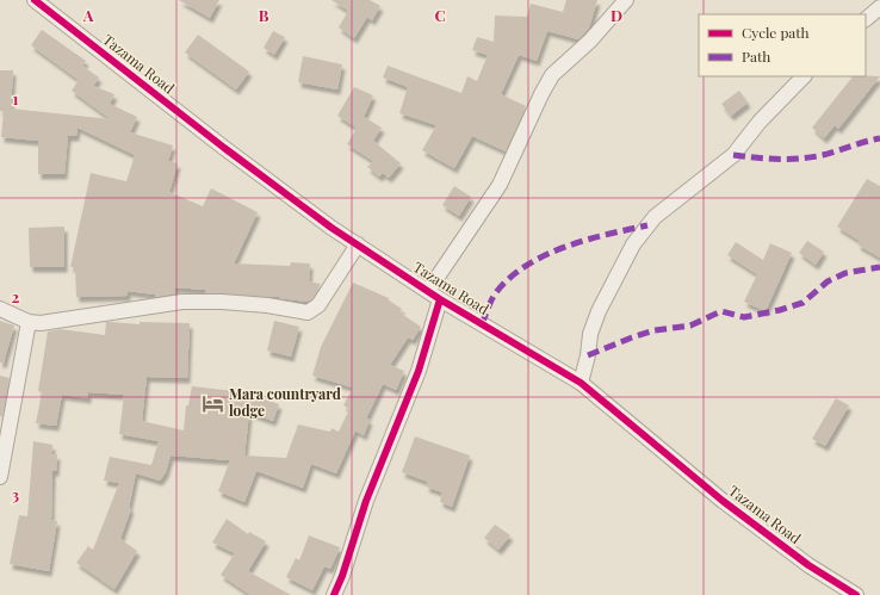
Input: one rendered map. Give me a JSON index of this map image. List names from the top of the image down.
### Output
{
  "streets": {
    "street": ["Tazama Road"]
  },
  "places": {
    "hotel": ["Mara countryard lodge"]
  },
  "legend": ["Cycle path", "Path"],
  "grid": {
    "columns": [
      "A",
      "B",
      "C",
      "D"
    ],
    "rows": ["1", "2", "3"]
  }
}
